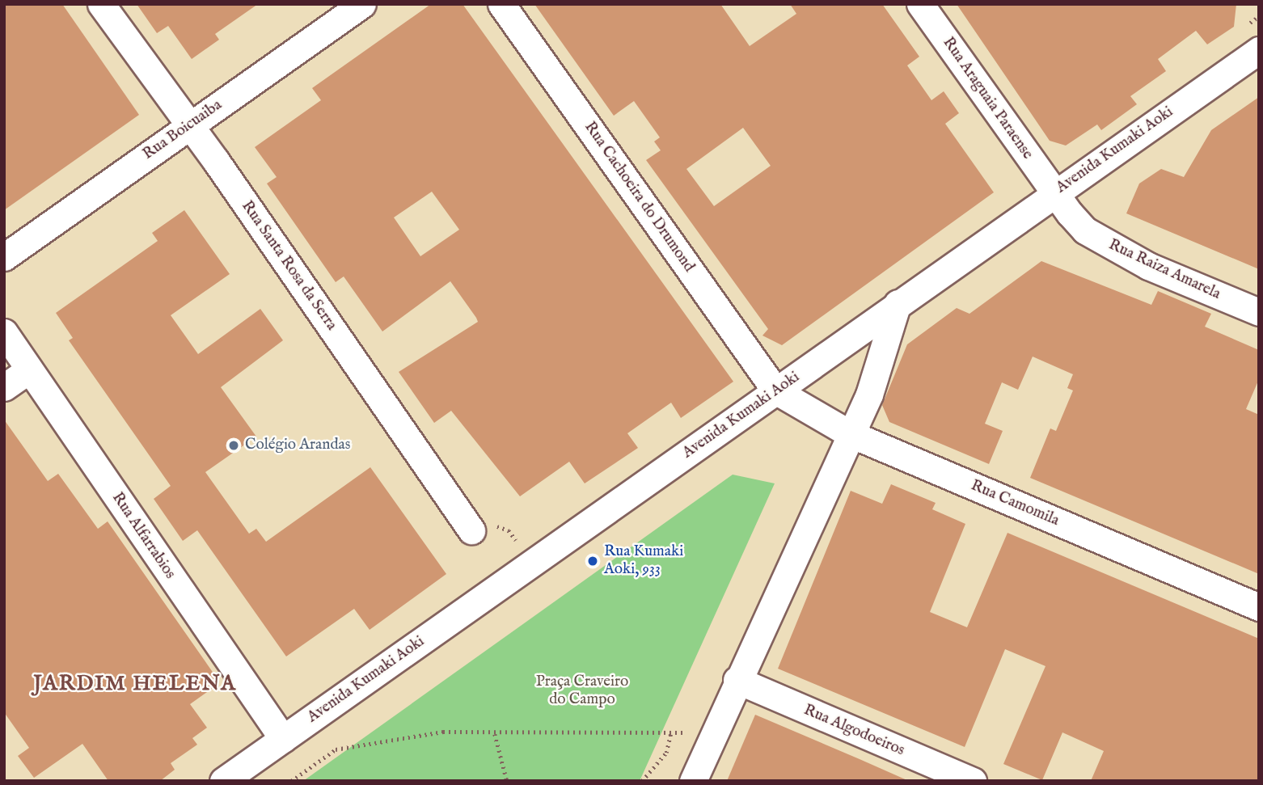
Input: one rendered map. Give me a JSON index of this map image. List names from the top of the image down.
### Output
{
  "streets": {
    "street": [
      "Rua Araguaia Paraense",
      "Rua Boicuaiba",
      "Avenida Kumaki Aoki",
      "Rua Cachoeira do Drumond",
      "Rua Santa Rosa da Serra",
      "Rua Raiza Amarela",
      "Rua Camomila",
      "Rua Alfarrabios",
      "Rua Algodoeiros"
    ]
  },
  "crossings": [
    ["Rua Araguaia Paraense", "Avenida Kumaki Aoki"],
    ["Rua Araguaia Paraense", "Rua Raiza Amarela"],
    ["Rua Boicuaiba", "Rua Santa Rosa da Serra"],
    ["Avenida Kumaki Aoki", "Rua Cachoeira do Drumond"],
    ["Avenida Kumaki Aoki", "Rua Raiza Amarela"],
    ["Avenida Kumaki Aoki", "Rua Camomila"],
    ["Avenida Kumaki Aoki", "Rua Alfarrabios"],
    ["Rua Cachoeira do Drumond", "Rua Camomila"]
  ],
  "districts": ["JARDIM HELENA"],
  "parks": ["Praça Craveiro do Campo"],
  "places": ["Colégio Arandas", "Rua Kumaki Aoki, 933"]
}
